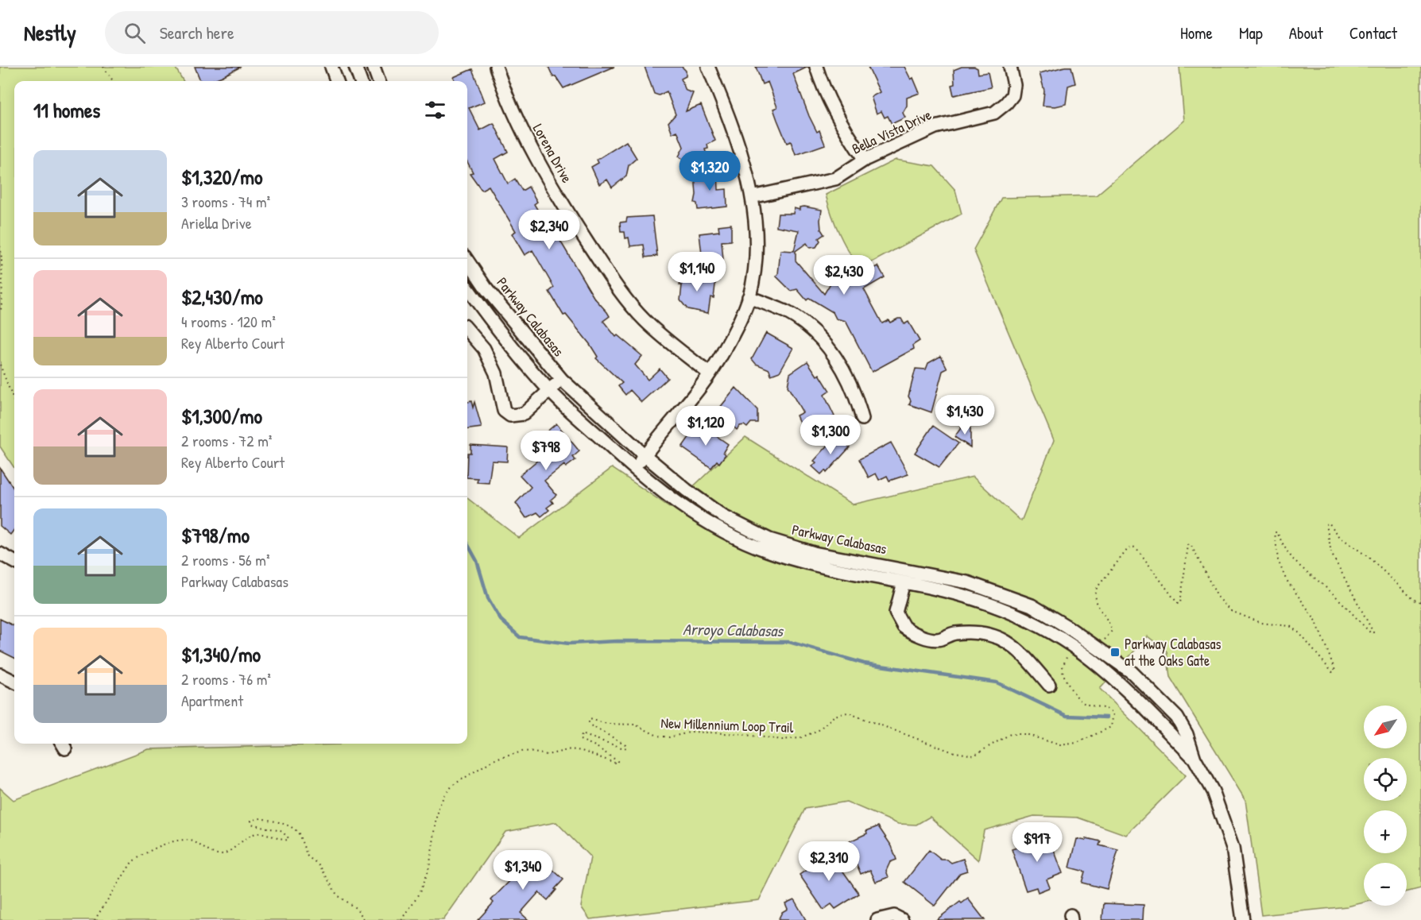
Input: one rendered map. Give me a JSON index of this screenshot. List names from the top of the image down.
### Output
{
  "streets": {
    "street": ["Bella Vista Drive", "Lorena Drive", "Parkway Calabasas"],
    "path": ["New Millennium Loop Trail"]
  },
  "crossings": [
    ["Parkway Calabasas", "New Millennium Loop Trail"]
  ],
  "water": ["Arroyo Calabasas"],
  "places": {
    "transit": ["Parkway Calabasas at the Oaks Gate"]
  },
  "north": "bottom left",
  "page": {
    "header": "Nestly",
    "search": "Search here",
    "nav": [
      "Home",
      "Map",
      "About",
      "Contact"
    ],
    "heading": "11 homes",
    "list": [
      {
        "name": "$1,320/mo",
        "note": "3 rooms · 74 m² · Ariella Drive"
      },
      {
        "name": "$2,430/mo",
        "note": "4 rooms · 120 m² · Rey Alberto Court"
      },
      {
        "name": "$1,300/mo",
        "note": "2 rooms · 72 m² · Rey Alberto Court"
      },
      {
        "name": "$798/mo",
        "note": "2 rooms · 56 m² · Parkway Calabasas"
      },
      {
        "name": "$1,340/mo",
        "note": "2 rooms · 76 m² · Apartment"
      }
    ],
    "price": [
      "$1,320",
      "$2,340",
      "$1,140",
      "$2,430",
      "$1,430",
      "$1,120",
      "$1,300",
      "$798",
      "$917",
      "$2,310",
      "$1,340"
    ],
    "map_buttons": ["+", "−"]
  }
}
